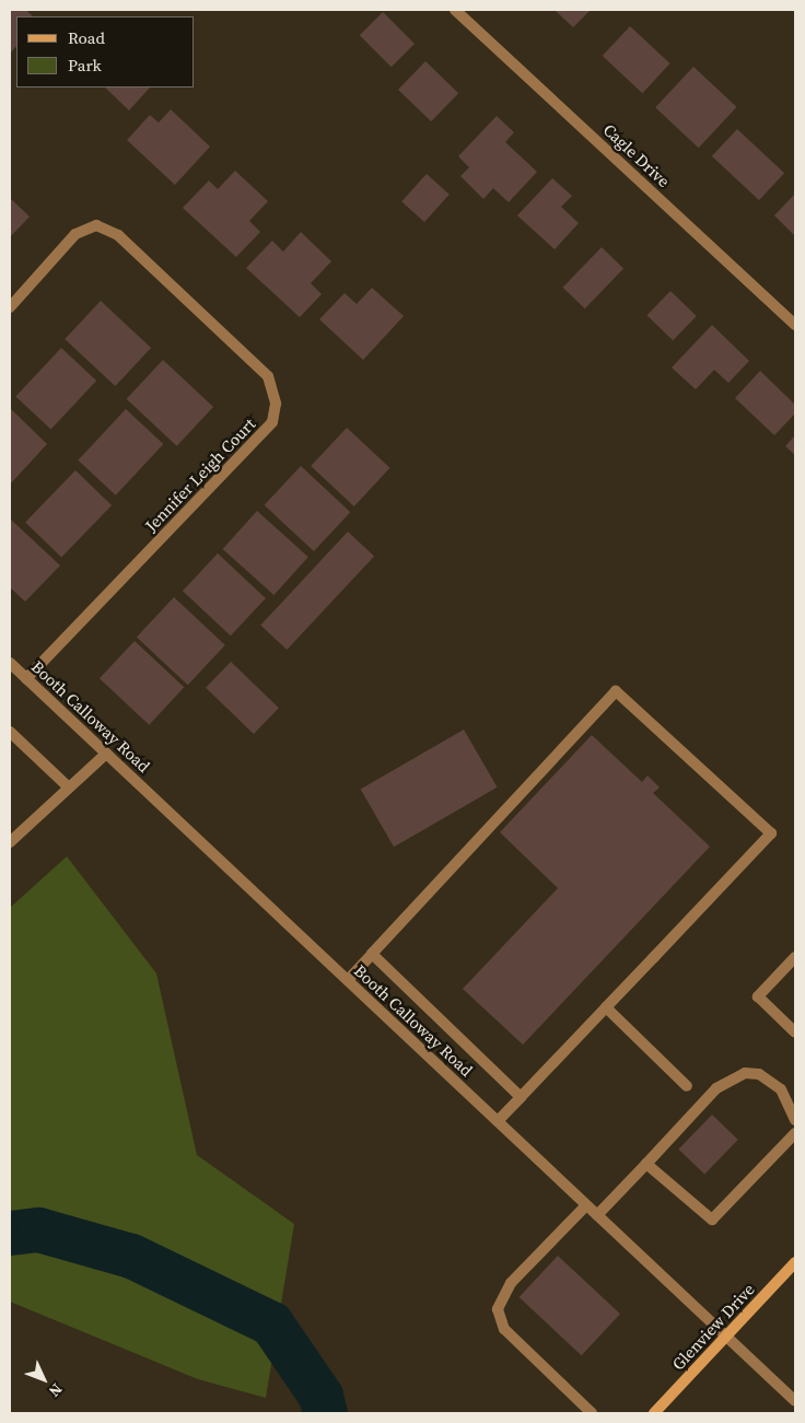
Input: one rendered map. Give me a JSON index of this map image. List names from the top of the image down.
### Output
{
  "streets": {
    "main road": ["Glenview Drive"],
    "street": ["Cagle Drive", "Jennifer Leigh Court", "Booth Calloway Road"]
  },
  "crossings": [
    ["Jennifer Leigh Court", "Booth Calloway Road"],
    ["Booth Calloway Road", "Glenview Drive"]
  ],
  "legend": ["Road", "Park"],
  "north": "bottom right"
}
